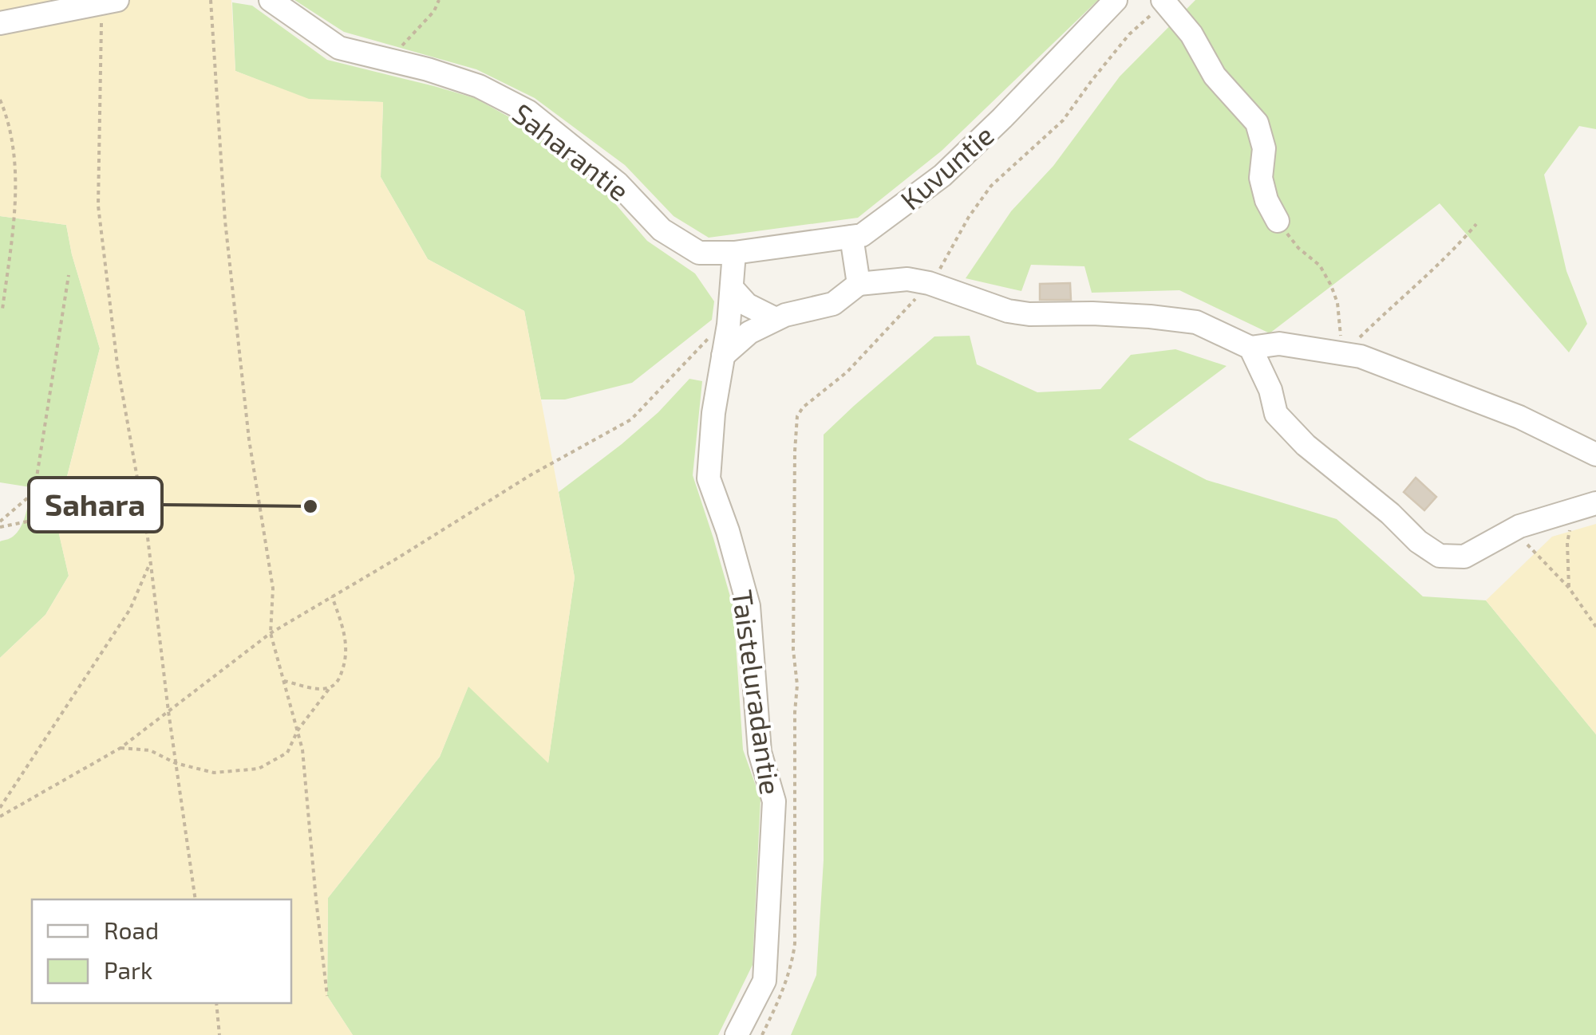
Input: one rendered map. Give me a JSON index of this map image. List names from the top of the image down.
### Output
{
  "streets": {
    "street": ["Saharantie", "Kuvuntie", "Taisteluradantie"]
  },
  "crossings": [
    ["Saharantie", "Kuvuntie"],
    ["Saharantie", "Taisteluradantie"],
    ["Kuvuntie", "Taisteluradantie"]
  ],
  "places": ["Sahara"],
  "legend": ["Road", "Park"]
}
